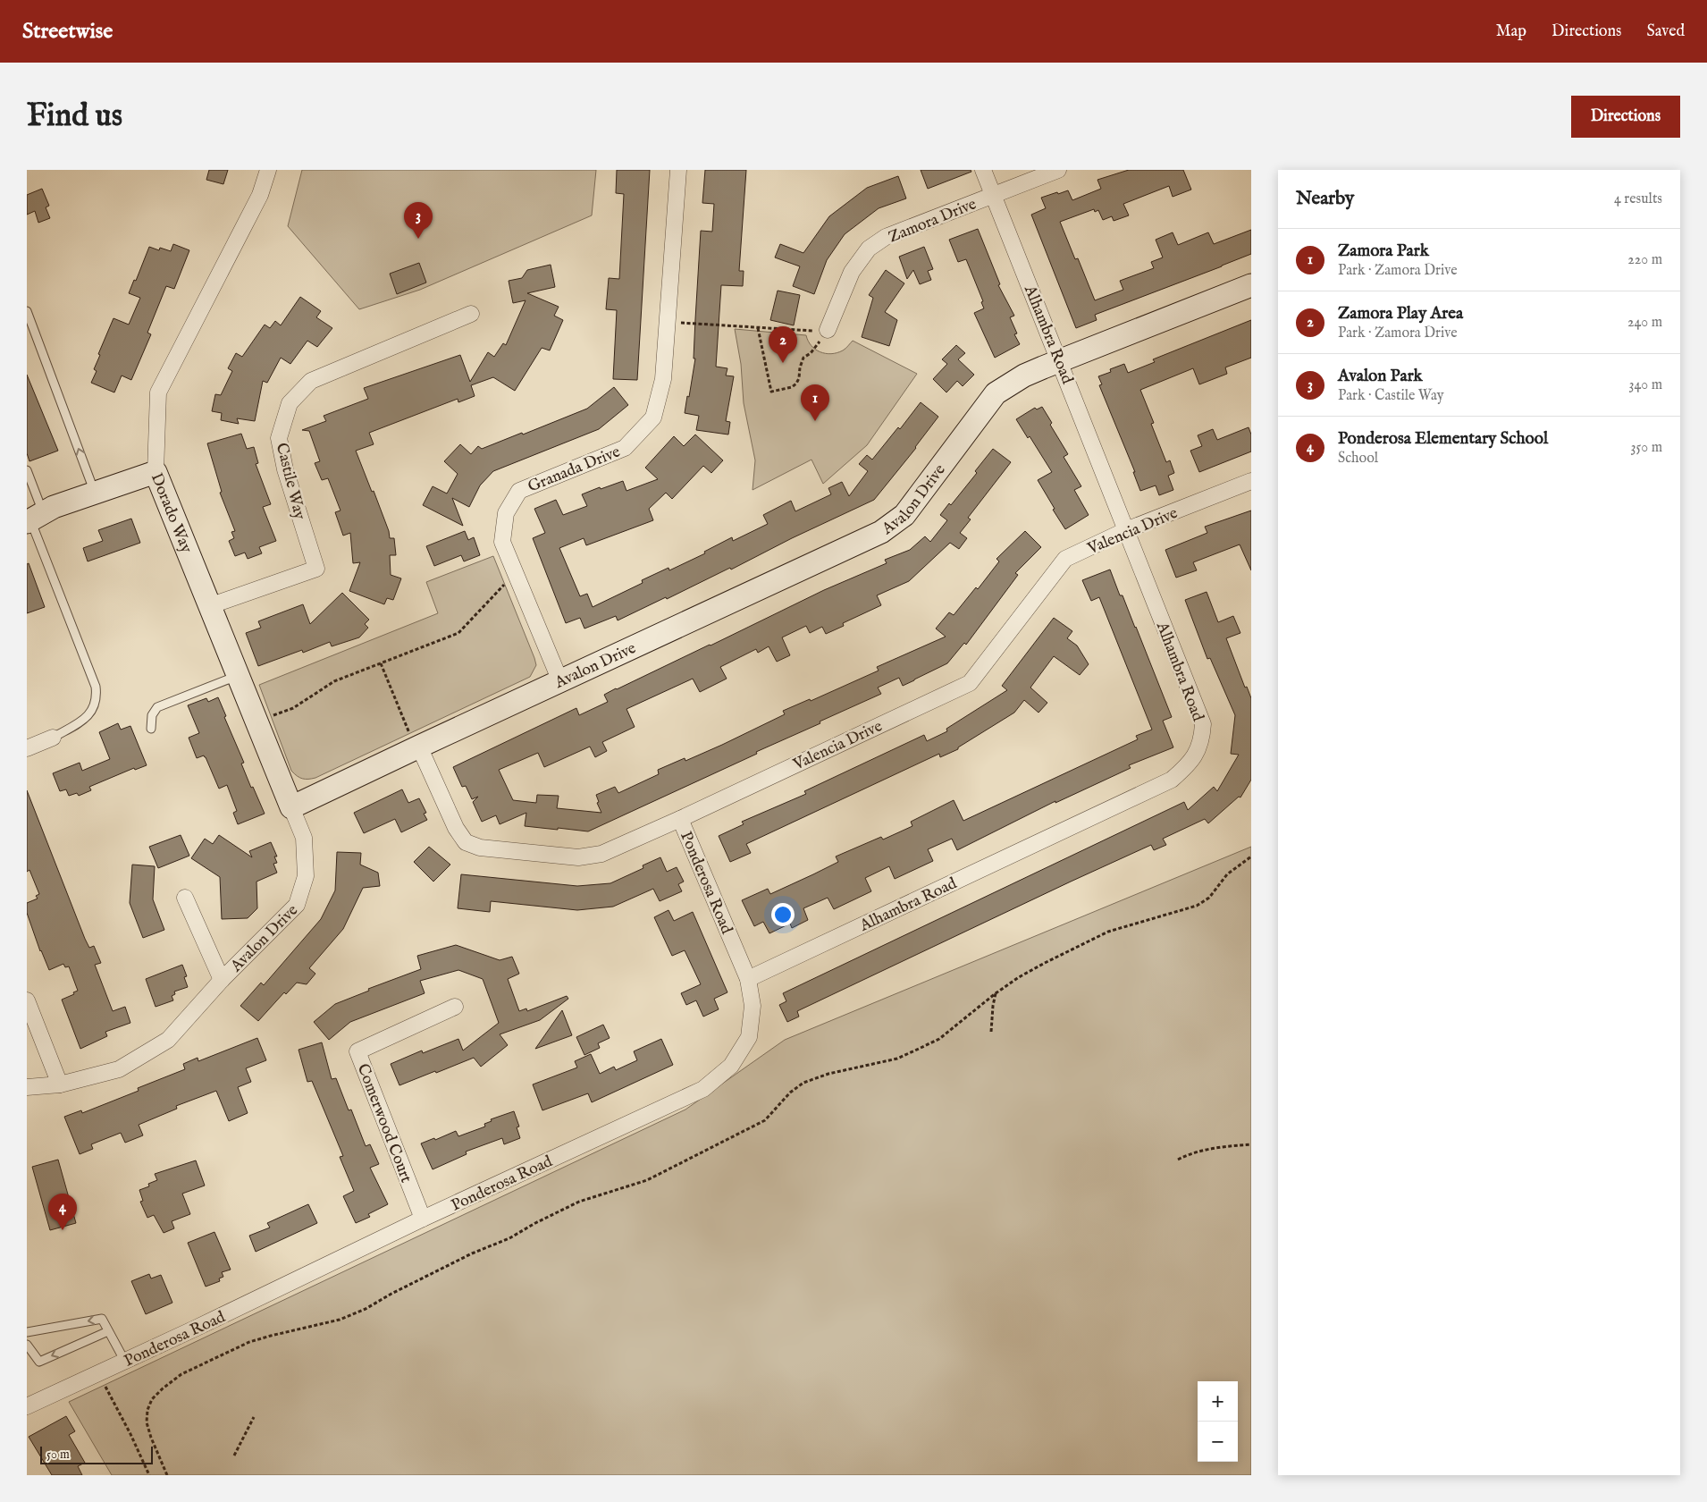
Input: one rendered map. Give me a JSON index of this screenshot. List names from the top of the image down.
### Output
{
  "streets": {
    "street": [
      "Zamora Drive",
      "Alhambra Road",
      "Granada Drive",
      "Castile Way",
      "Avalon Drive",
      "Dorado Way",
      "Valencia Drive",
      "Ponderosa Road",
      "Comerwood Court"
    ]
  },
  "crossings": [
    ["Zamora Drive", "Alhambra Road"],
    ["Alhambra Road", "Avalon Drive"],
    ["Alhambra Road", "Valencia Drive"],
    ["Alhambra Road", "Ponderosa Road"],
    ["Granada Drive", "Avalon Drive"],
    ["Castile Way", "Dorado Way"],
    ["Avalon Drive", "Dorado Way"],
    ["Avalon Drive", "Valencia Drive"],
    ["Valencia Drive", "Ponderosa Road"],
    ["Ponderosa Road", "Comerwood Court"]
  ],
  "scale_bar": "50 m",
  "page": {
    "header": "Streetwise",
    "nav": ["Map", "Directions", "Saved"],
    "buttons": "Directions",
    "title": "Find us",
    "heading": ["Nearby", "4 results"],
    "pins": [
      "3",
      "2",
      "1",
      "4"
    ],
    "list": [
      {
        "mark": "1",
        "name": "Zamora Park",
        "note": "Park · Zamora Drive",
        "value": "220 m"
      },
      {
        "mark": "2",
        "name": "Zamora Play Area",
        "note": "Park · Zamora Drive",
        "value": "240 m"
      },
      {
        "mark": "3",
        "name": "Avalon Park",
        "note": "Park · Castile Way",
        "value": "340 m"
      },
      {
        "mark": "4",
        "name": "Ponderosa Elementary School",
        "note": "School",
        "value": "350 m"
      }
    ],
    "map_buttons": ["+", "−"],
    "scale": "50 m"
  }
}
